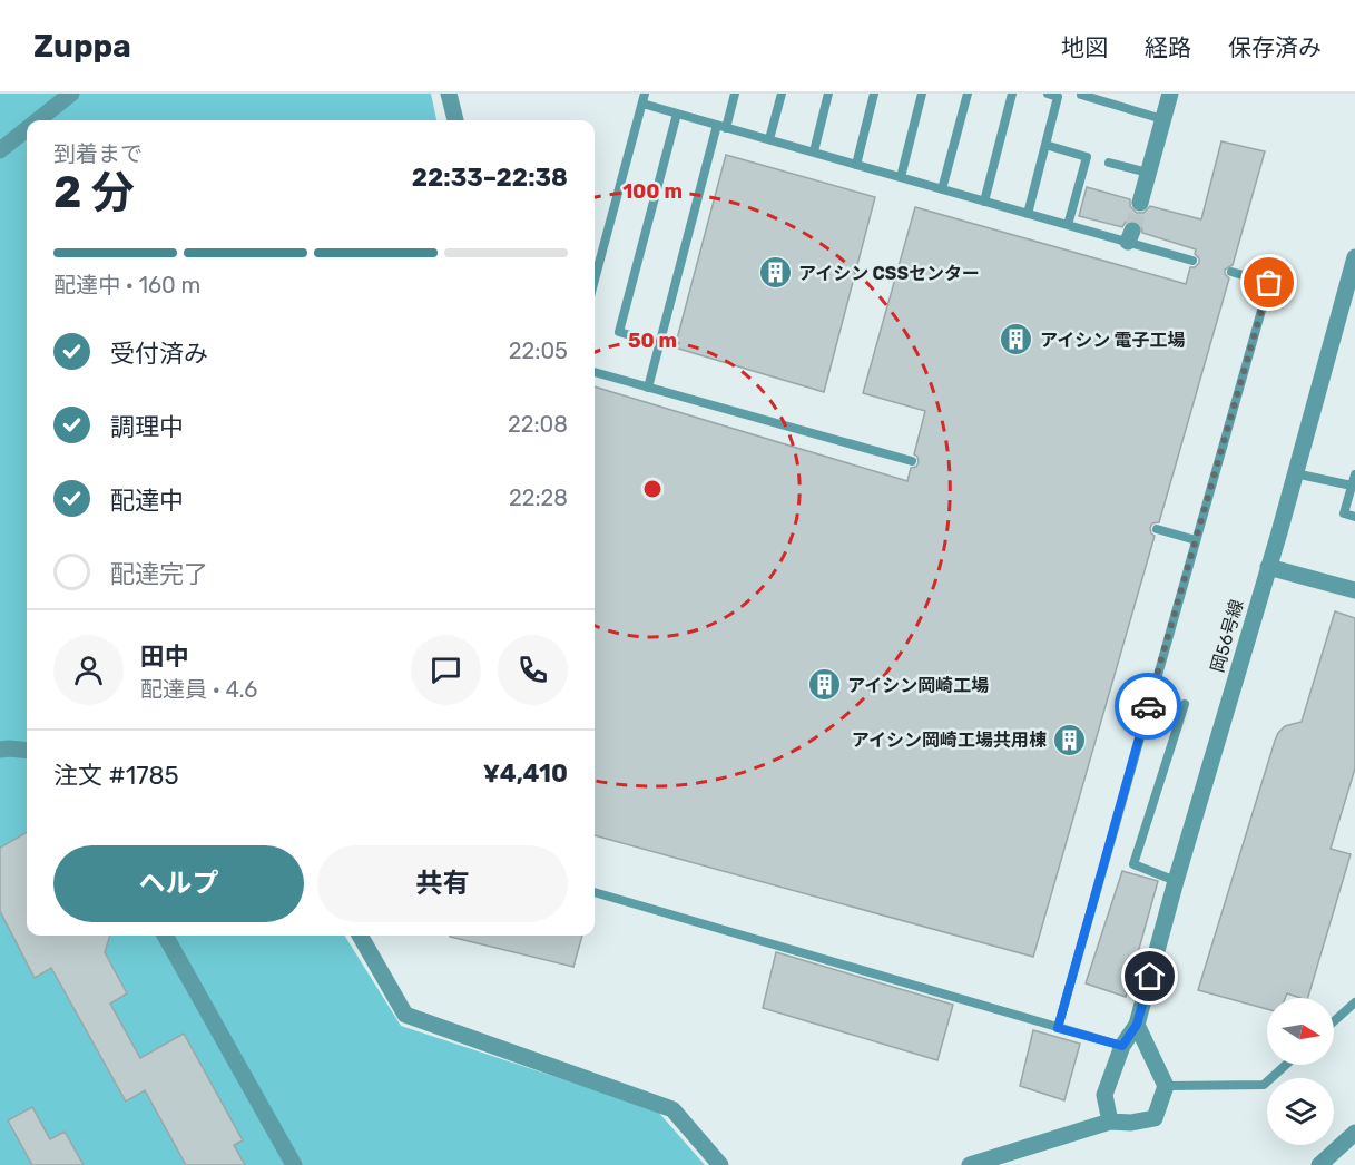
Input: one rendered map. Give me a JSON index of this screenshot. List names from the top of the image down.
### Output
{
  "streets": {
    "street": ["岡56号線"]
  },
  "places": {
    "building": [
      "アイシン CSSセンター",
      "アイシン 電子工場",
      "アイシン岡崎工場",
      "アイシン岡崎工場共用棟"
    ]
  },
  "north": "right",
  "page": {
    "header": "Zuppa",
    "nav": ["地図", "経路", "保存済み"],
    "heading": ["2 分", "到着まで", "22:33–22:38"],
    "panel": [
      "田中",
      "配達員 · 4.6",
      "注文 #1785",
      "¥4,410"
    ],
    "bar": "配達中 · 160 m",
    "list": [
      ["受付済み", "22:05"],
      ["調理中", "22:08"],
      ["配達中", "22:28"],
      "配達完了"
    ],
    "buttons": ["ヘルプ", "共有"]
  },
  "rings": ["100 m", "50 m"]
}
